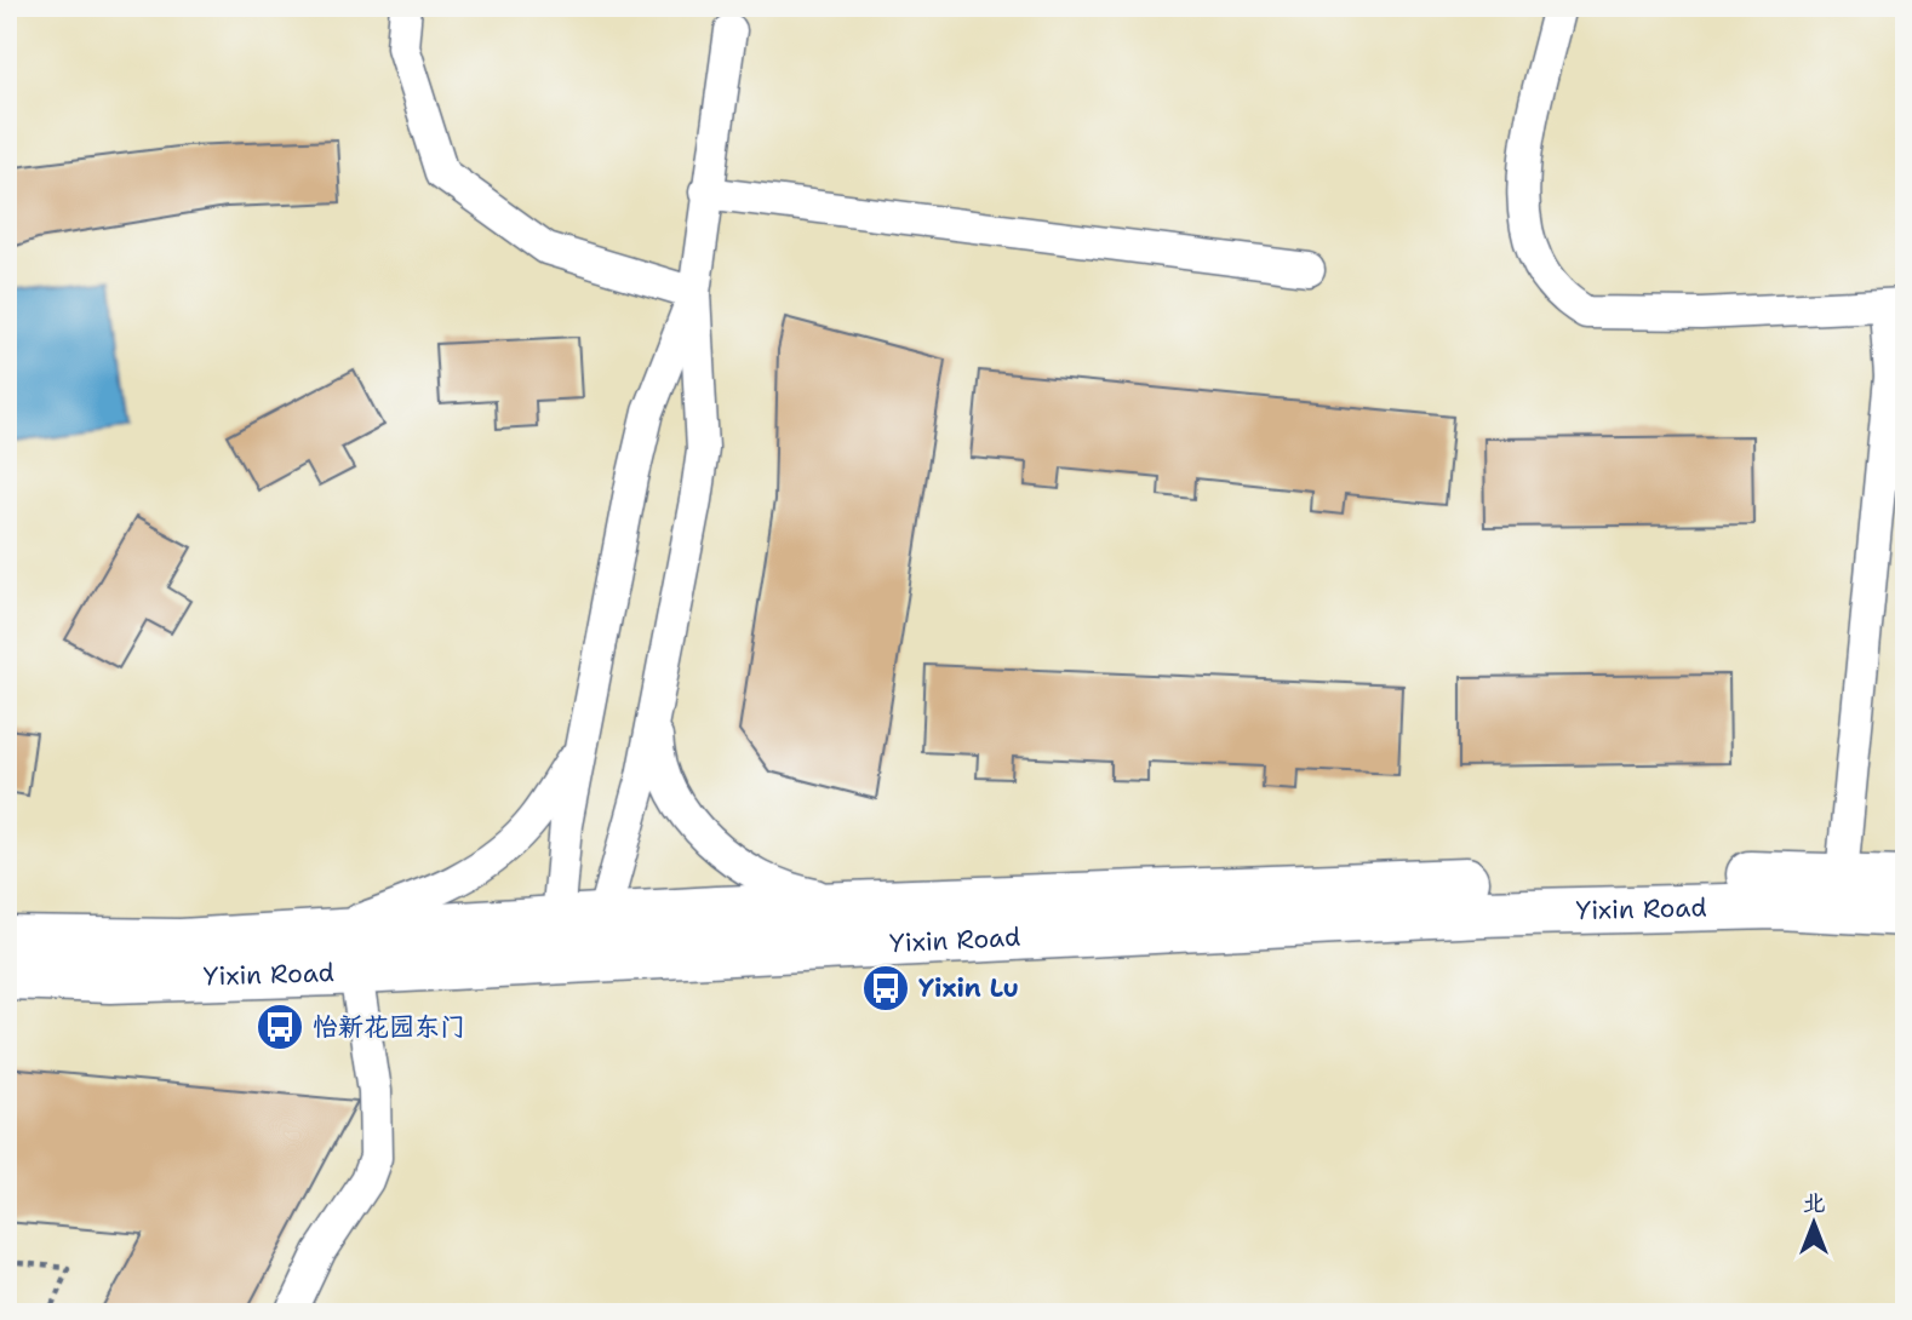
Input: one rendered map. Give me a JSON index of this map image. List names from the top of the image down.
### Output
{
  "streets": {
    "main road": ["Yixin Road"]
  },
  "places": {
    "bus stop": ["Yixin Lu", "怡新花园东门"]
  },
  "north": "top"
}
